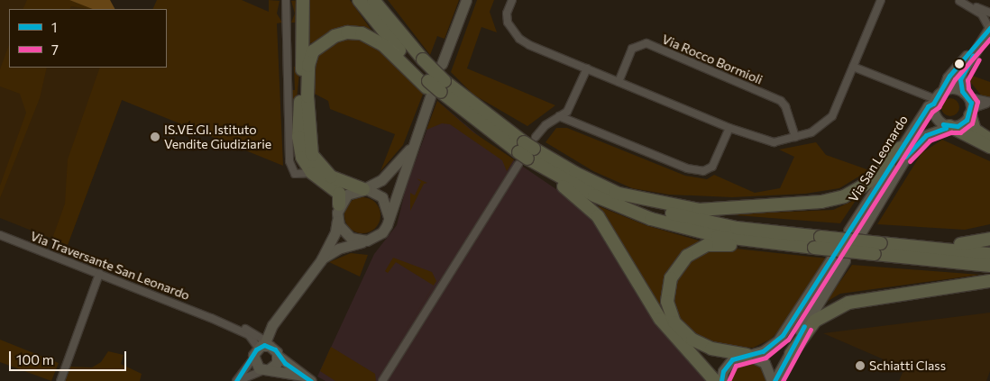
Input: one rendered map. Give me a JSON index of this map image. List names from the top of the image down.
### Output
{
  "streets": {
    "main road": ["Via San Leonardo"],
    "street": ["Via Rocco Bormioli", "Via Traversante San Leonardo"]
  },
  "places": ["IS.VE.GI. Istituto Vendite Giudiziarie", "Schiatti Class"],
  "lines": ["transit line 1", "transit line 7"],
  "legend": ["1", "7"],
  "scale_bar": "100 m"
}
